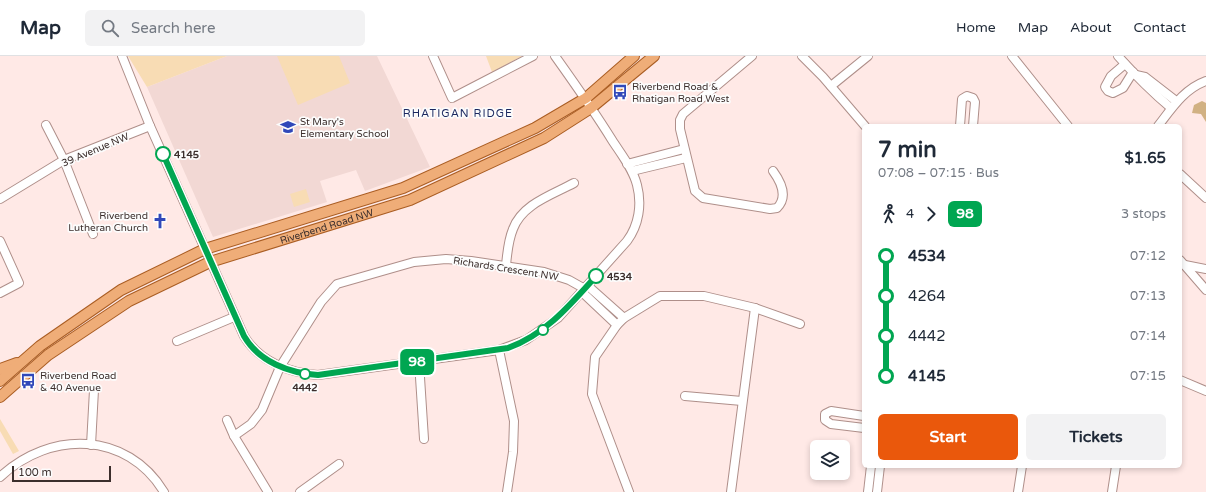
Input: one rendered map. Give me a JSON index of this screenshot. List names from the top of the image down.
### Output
{
  "streets": {
    "main road": ["Riverbend Road NW"],
    "street": ["39 Avenue NW", "Richards Crescent NW"]
  },
  "districts": ["RHATIGAN RIDGE"],
  "places": {
    "bus stop": ["Riverbend Road & Rhatigan Road West", "Riverbend Road & 40 Avenue"],
    "school or university": ["St Mary's Elementary School"],
    "other": ["4145", "4534", "4442"],
    "church": ["Riverbend Lutheran Church"]
  },
  "lines": ["bus line 98"],
  "scale_bar": "100 m",
  "page": {
    "header": "Map",
    "search": "Search here",
    "nav": [
      "Home",
      "Map",
      "About",
      "Contact"
    ],
    "on_map": "98",
    "heading": ["7 min", "07:08 – 07:15 · Bus", "$1.65"],
    "legs": ["4", "98", "3 stops"],
    "list": [
      {
        "name": "4534",
        "value": "07:12"
      },
      {
        "name": "4264",
        "value": "07:13"
      },
      {
        "name": "4442",
        "value": "07:14"
      },
      {
        "name": "4145",
        "value": "07:15"
      }
    ],
    "buttons": ["Start", "Tickets"],
    "scale": "100 m"
  }
}
